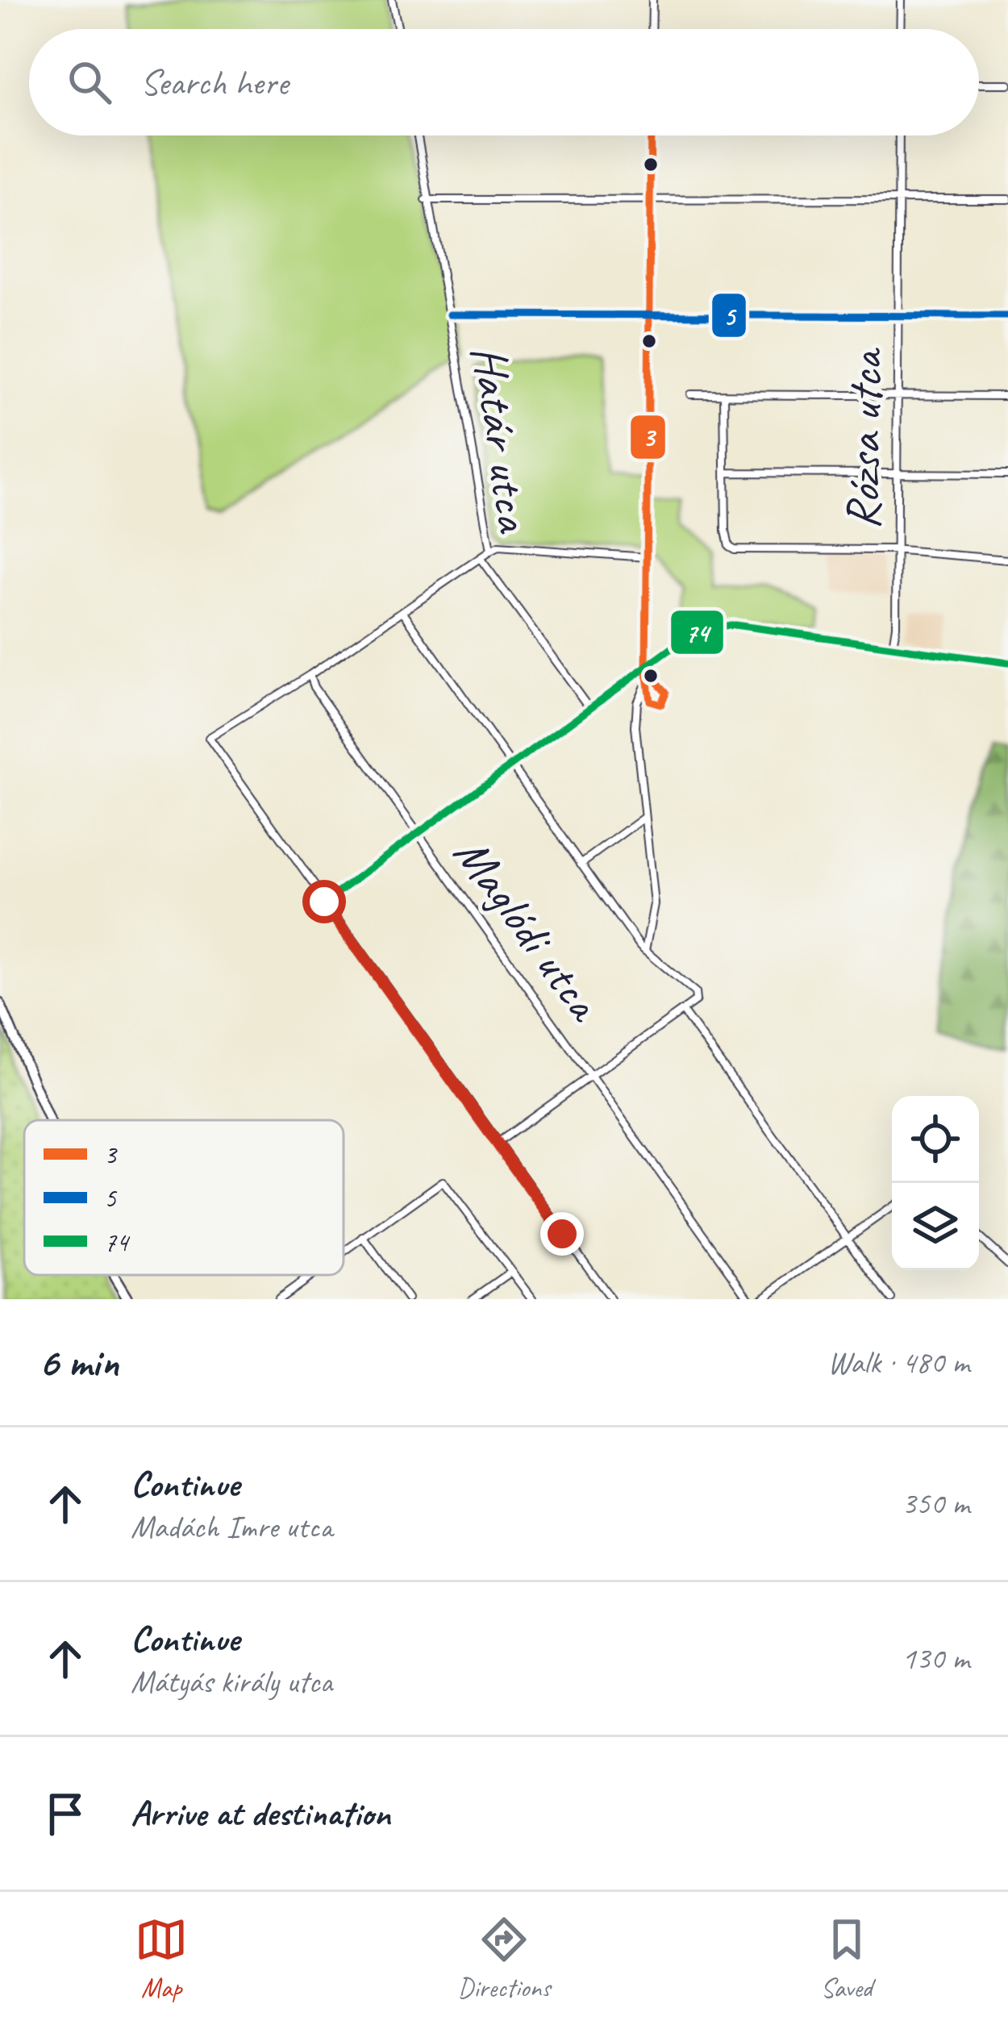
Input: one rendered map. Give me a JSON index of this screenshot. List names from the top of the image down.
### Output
{
  "streets": {
    "street": ["Határ utca", "Rózsa utca", "Maglódi utca"]
  },
  "crossings": [
    ["Határ utca", "Maglódi utca"]
  ],
  "lines": ["transit line 3", "transit line 5", "transit line 74"],
  "legend": ["3", "5", "74"],
  "page": {
    "search": "Search here",
    "heading": ["6 min", "Walk · 480 m"],
    "list": [
      ["Continue", "Madách Imre utca", "350 m"],
      ["Continue", "Mátyás király utca", "130 m"],
      "Arrive at destination"
    ],
    "nav": ["Map", "Directions", "Saved"]
  }
}
